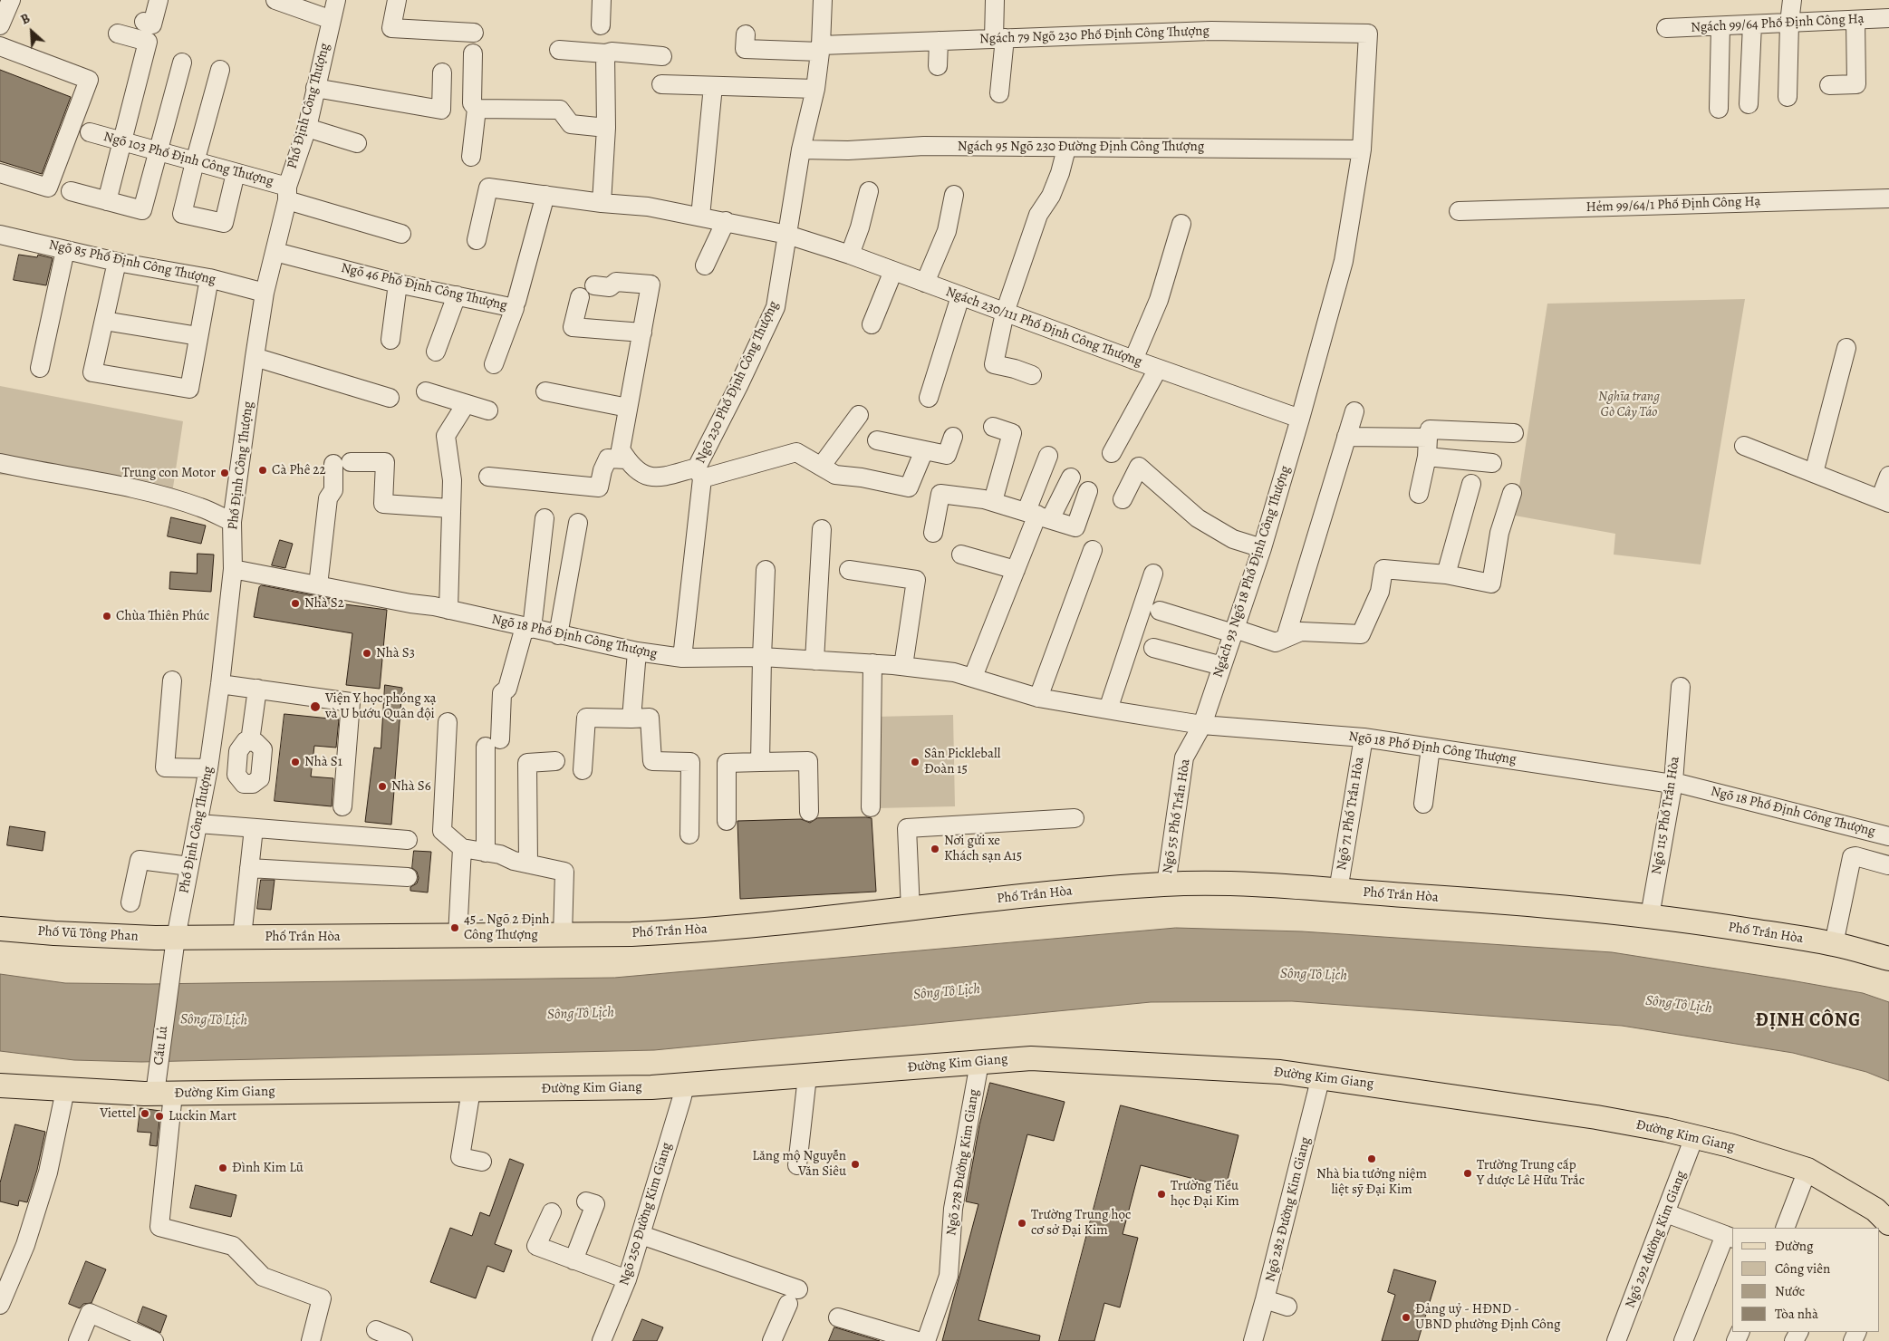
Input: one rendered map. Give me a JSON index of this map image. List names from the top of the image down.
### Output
{
  "streets": {
    "main road": ["Phố Trần Hòa", "Phố Vũ Tông Phan", "Đường Kim Giang"],
    "street": [
      "Ngách 99/64 Phố Định Công Hạ",
      "Ngách 79 Ngõ 230 Phố Định Công Thượng",
      "Phố Định Công Thượng",
      "Ngách 95 Ngõ 230 Đường Định Công Thượng",
      "Ngõ 103 Phố Định Công Thượng",
      "Hẻm 99/64/1 Phố Định Công Hạ",
      "Ngõ 85 Phố Định Công Thượng",
      "Ngõ 46 Phố Định Công Thượng",
      "Ngách 230/111 Phố Định Công Thượng",
      "Ngõ 230 Phố Định Công Thượng",
      "Ngách 93 Ngõ 18 Phố Định Công Thượng",
      "Ngõ 18 Phố Định Công Thượng",
      "Ngõ 71 Phố Trần Hòa",
      "Ngõ 115 Phố Trần Hòa",
      "Ngõ 55 Phố Trần Hòa",
      "Cầu Lủ",
      "Ngõ 278 Đường Kim Giang",
      "Ngõ 282 Đường Kim Giang",
      "Ngõ 250 Đường Kim Giang",
      "Ngõ 292 đường Kim Giang"
    ]
  },
  "crossings": [
    ["Ngách 79 Ngõ 230 Phố Định Công Thượng", "Ngõ 230 Phố Định Công Thượng"],
    ["Ngách 79 Ngõ 230 Phố Định Công Thượng", "Ngách 93 Ngõ 18 Phố Định Công Thượng"],
    ["Phố Định Công Thượng", "Ngõ 103 Phố Định Công Thượng"],
    ["Phố Định Công Thượng", "Ngõ 85 Phố Định Công Thượng"],
    ["Phố Định Công Thượng", "Ngõ 46 Phố Định Công Thượng"],
    ["Phố Định Công Thượng", "Ngõ 18 Phố Định Công Thượng"],
    ["Phố Định Công Thượng", "Phố Trần Hòa"],
    ["Phố Định Công Thượng", "Phố Vũ Tông Phan"],
    ["Phố Định Công Thượng", "Cầu Lủ"],
    ["Ngách 95 Ngõ 230 Đường Định Công Thượng", "Ngõ 230 Phố Định Công Thượng"],
    ["Ngách 95 Ngõ 230 Đường Định Công Thượng", "Ngách 93 Ngõ 18 Phố Định Công Thượng"],
    ["Ngách 230/111 Phố Định Công Thượng", "Ngõ 230 Phố Định Công Thượng"],
    ["Ngách 230/111 Phố Định Công Thượng", "Ngách 93 Ngõ 18 Phố Định Công Thượng"],
    ["Ngõ 230 Phố Định Công Thượng", "Ngõ 18 Phố Định Công Thượng"],
    ["Ngách 93 Ngõ 18 Phố Định Công Thượng", "Ngõ 18 Phố Định Công Thượng"],
    ["Ngách 93 Ngõ 18 Phố Định Công Thượng", "Ngõ 55 Phố Trần Hòa"],
    ["Ngõ 18 Phố Định Công Thượng", "Ngõ 71 Phố Trần Hòa"],
    ["Ngõ 18 Phố Định Công Thượng", "Ngõ 115 Phố Trần Hòa"],
    ["Ngõ 18 Phố Định Công Thượng", "Ngõ 55 Phố Trần Hòa"],
    ["Ngõ 71 Phố Trần Hòa", "Phố Trần Hòa"],
    ["Ngõ 115 Phố Trần Hòa", "Phố Trần Hòa"],
    ["Ngõ 55 Phố Trần Hòa", "Phố Trần Hòa"],
    ["Phố Trần Hòa", "Phố Vũ Tông Phan"],
    ["Cầu Lủ", "Đường Kim Giang"],
    ["Đường Kim Giang", "Ngõ 278 Đường Kim Giang"],
    ["Đường Kim Giang", "Ngõ 282 Đường Kim Giang"],
    ["Đường Kim Giang", "Ngõ 250 Đường Kim Giang"],
    ["Đường Kim Giang", "Ngõ 292 đường Kim Giang"]
  ],
  "districts": ["ĐỊNH CÔNG"],
  "water": ["Sông Tô Lịch"],
  "parks": ["Nghĩa trang Gò Cây Táo"],
  "places": [
    "Cà Phê 22",
    "Trung con Motor",
    "Nhà S2",
    "Chùa Thiên Phúc",
    "Nhà S3",
    "Viện Y học phóng xạ và U bướu Quân đội",
    "Nhà S1",
    "Sân Pickleball Đoàn 15",
    "Nhà S6",
    "Nơi gửi xe Khách sạn A15",
    "45 - Ngõ 2 Định Công Thượng",
    "Viettel",
    "Luckin Mart",
    "Nhà bia tưởng niệm liệt sỹ Đại Kim",
    "Lăng mộ Nguyễn Văn Siêu",
    "Đình Kim Lũ",
    "Trường Trung cấp Y dược Lê Hữu Trắc",
    "Trường Tiểu học Đại Kim",
    "Trường Trung học cơ sở Đại Kim",
    "Đảng uỷ - HĐND - UBND phường Định Công"
  ],
  "legend": [
    "Đường",
    "Công viên",
    "Nước",
    "Tòa nhà"
  ],
  "north": "top left"
}
